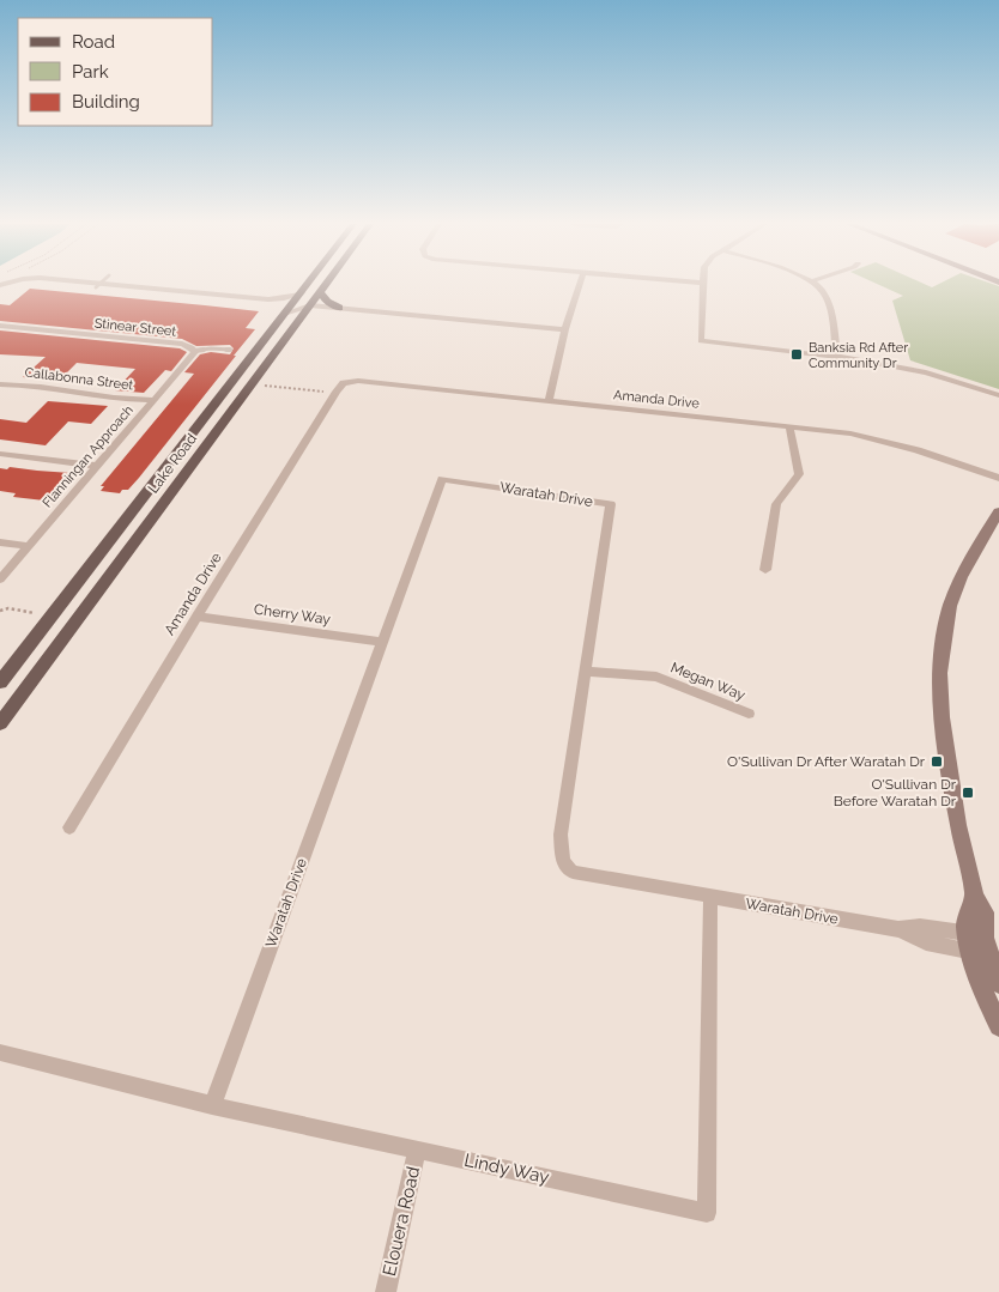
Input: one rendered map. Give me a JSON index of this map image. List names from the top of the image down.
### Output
{
  "streets": {
    "main road": ["Lake Road"],
    "street": [
      "Stinear Street",
      "Callabonna Street",
      "Amanda Drive",
      "Flanningan Approach",
      "Waratah Drive",
      "Cherry Way",
      "Megan Way",
      "Lindy Way",
      "Elouera Road"
    ]
  },
  "crossings": [
    ["Stinear Street", "Flanningan Approach"],
    ["Callabonna Street", "Flanningan Approach"],
    ["Amanda Drive", "Cherry Way"],
    ["Waratah Drive", "Cherry Way"],
    ["Waratah Drive", "Megan Way"],
    ["Waratah Drive", "Lindy Way"],
    ["Lindy Way", "Elouera Road"]
  ],
  "places": {
    "transit": ["Banksia Rd After Community Dr", "O'Sullivan Dr After Waratah Dr", "O'Sullivan Dr Before Waratah Dr"]
  },
  "legend": ["Road", "Park", "Building"]
}
